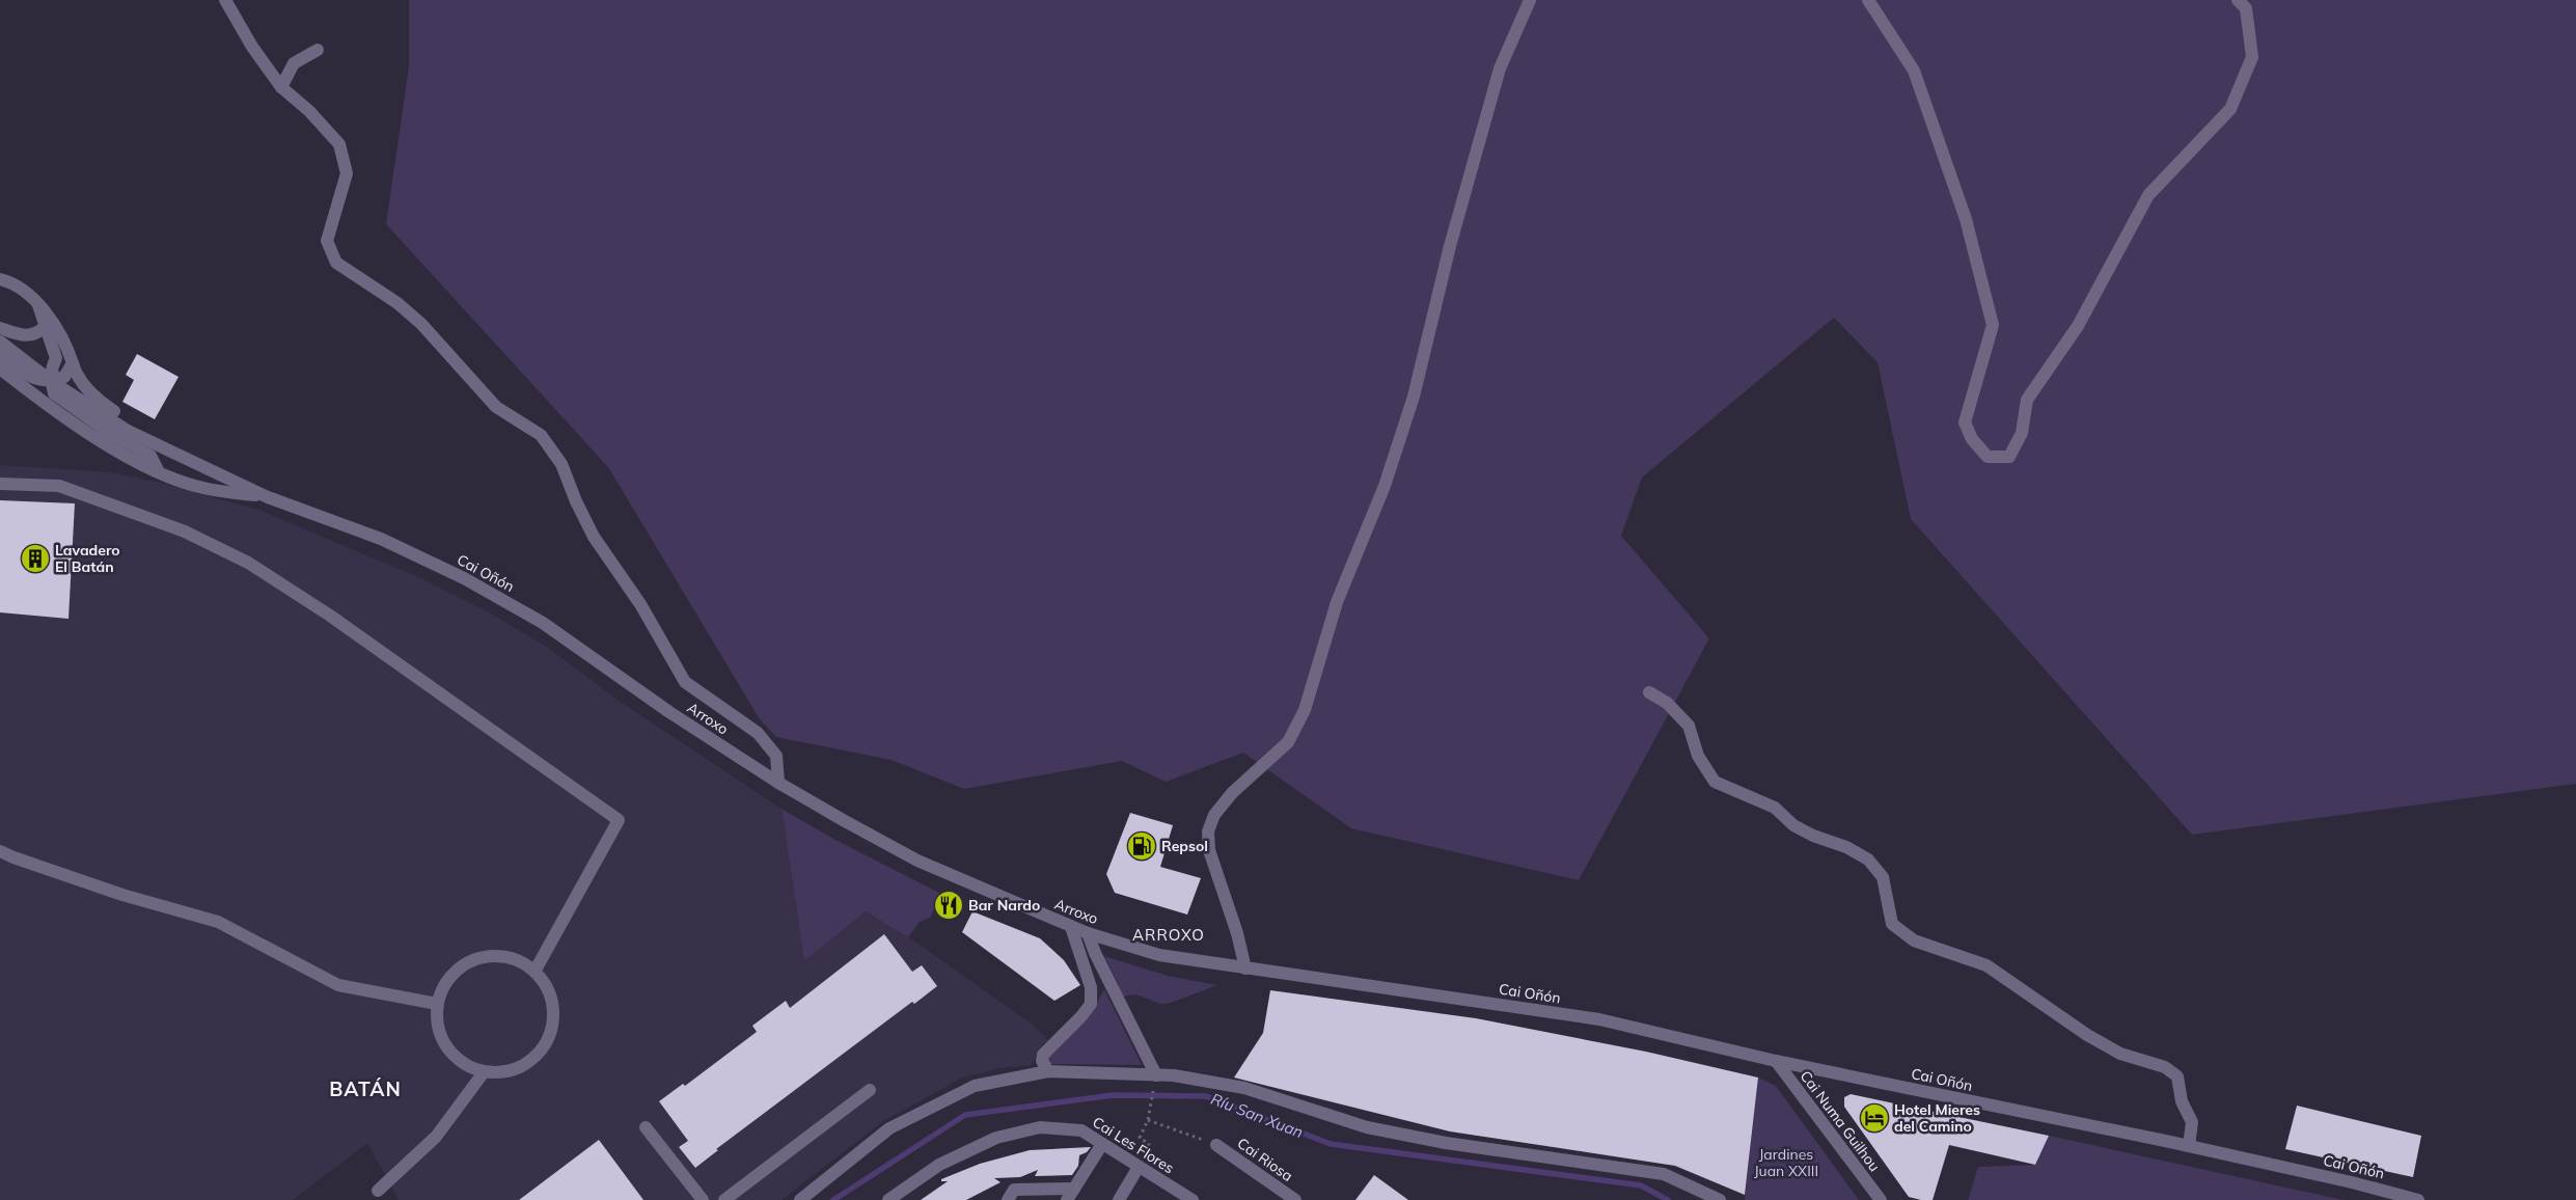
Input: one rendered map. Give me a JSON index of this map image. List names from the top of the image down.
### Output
{
  "streets": {
    "street": [
      "Cai Oñón",
      "Arroxo",
      "Cai Numa Guilhou",
      "Cai Les Flores",
      "Cai Riosa"
    ]
  },
  "crossings": [
    ["Cai Oñón", "Arroxo"],
    ["Cai Oñón", "Cai Numa Guilhou"]
  ],
  "districts": ["ARROXO", "BATÁN"],
  "water": ["Ríu San Xuan"],
  "parks": ["Jardines Juan XXIII"],
  "places": {
    "building": ["Lavadero El Batán"],
    "fuel station": ["Repsol"],
    "restaurant": ["Bar Nardo"],
    "hotel": ["Hotel Mieres del Camino"]
  }
}
